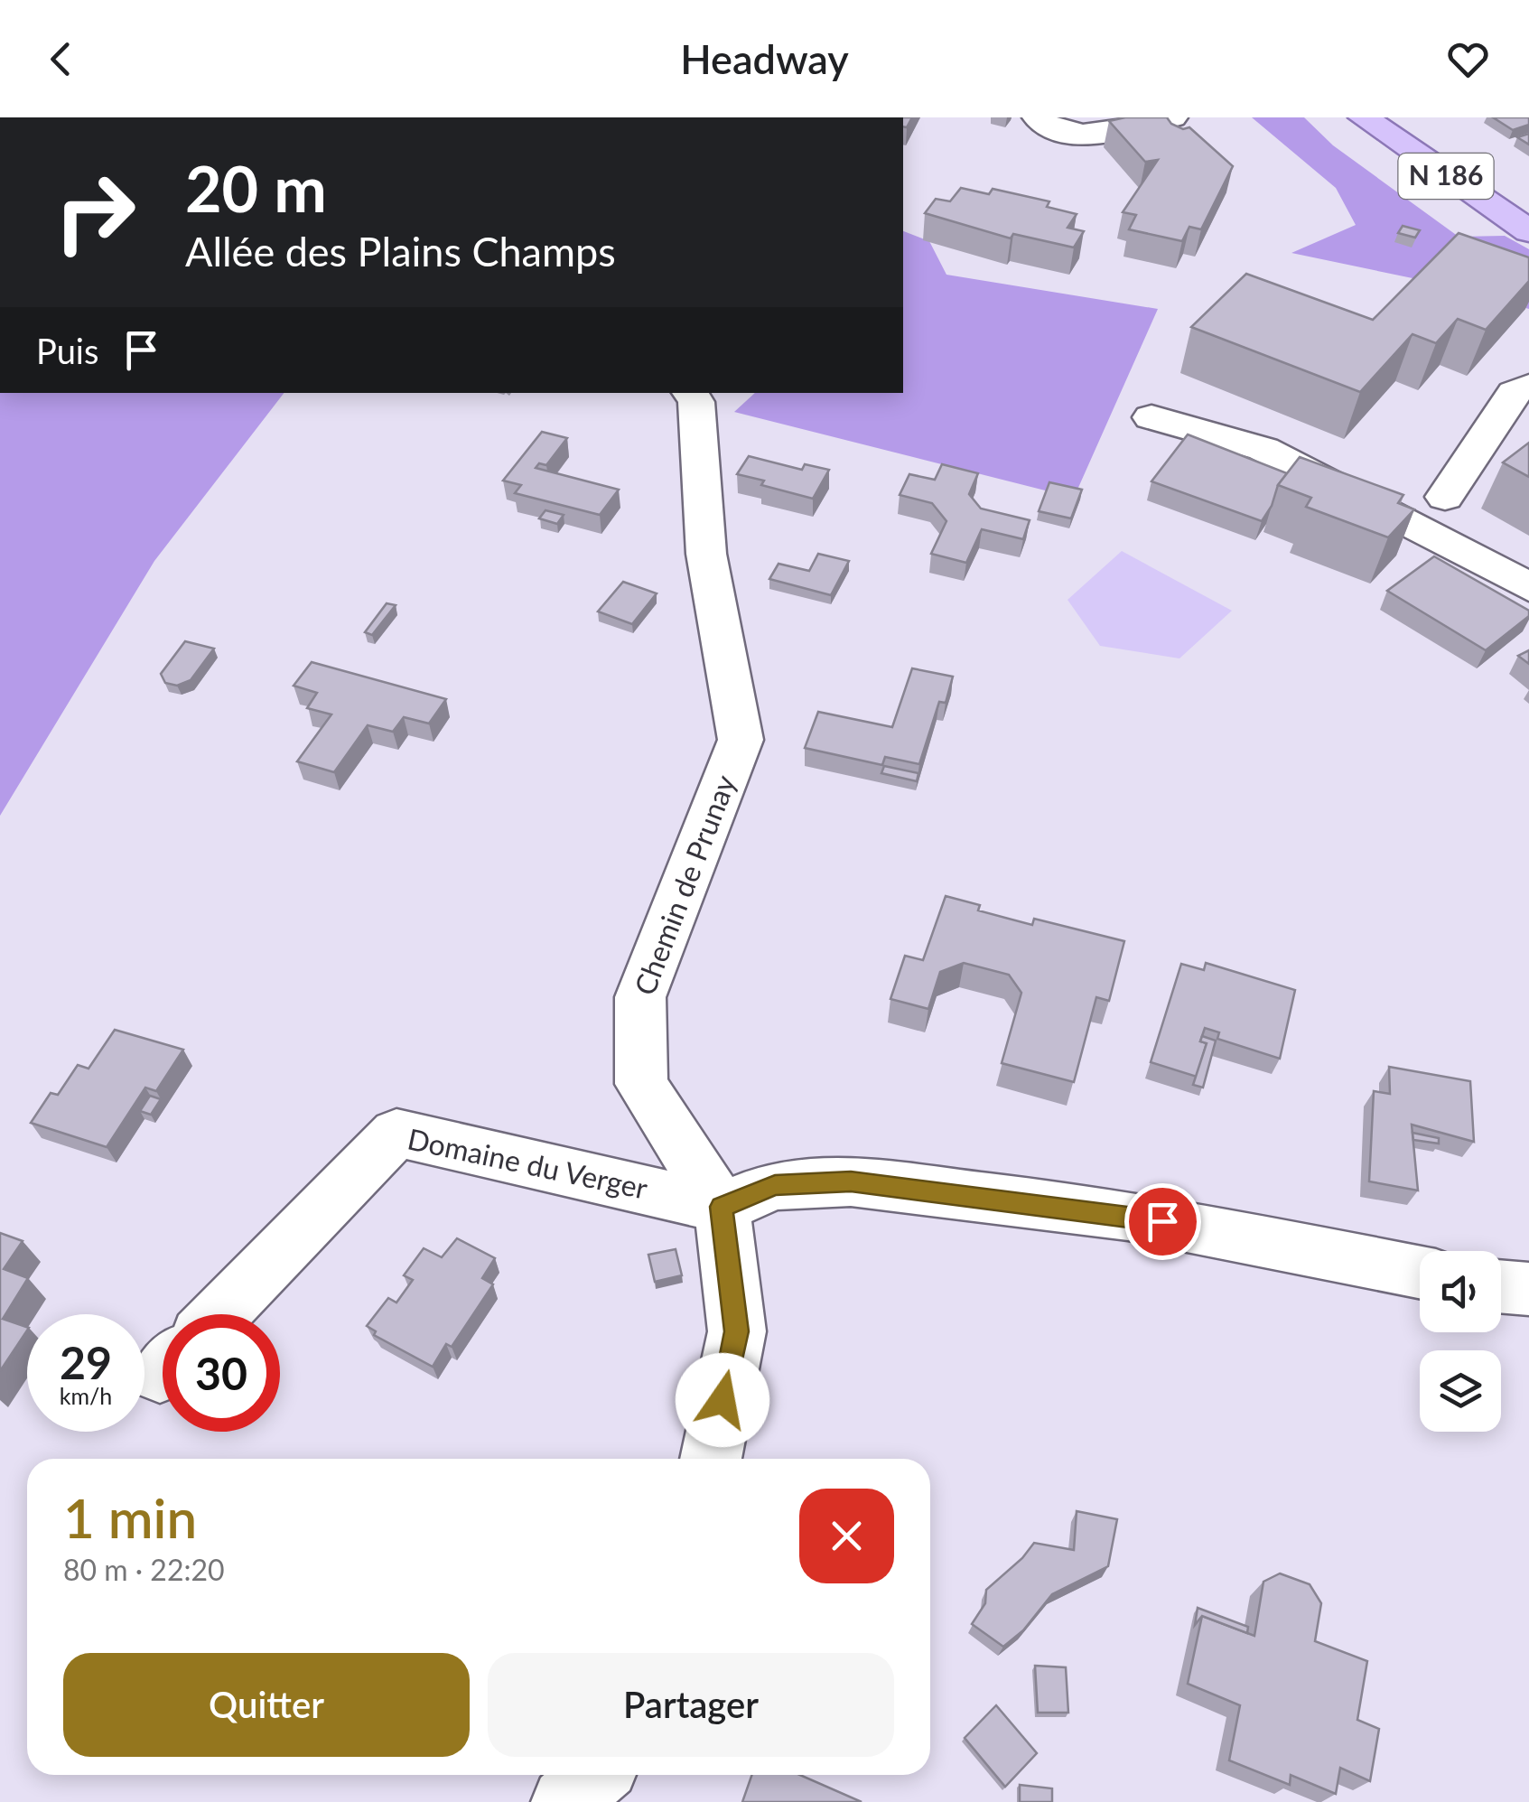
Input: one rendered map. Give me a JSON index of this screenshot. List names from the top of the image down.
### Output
{
  "streets": {
    "main road": ["N 186"],
    "street": ["Chemin de Prunay", "Domaine du Verger"]
  },
  "crossings": [
    ["Chemin de Prunay", "Domaine du Verger"]
  ],
  "page": {
    "header": "Headway",
    "turn": ["20 m", "Allée des Plains Champs"],
    "then": "Puis",
    "speed": "29 km/h",
    "limit": "30",
    "heading": ["1 min", "80 m · 22:20"],
    "buttons": ["Quitter", "Partager"]
  }
}
